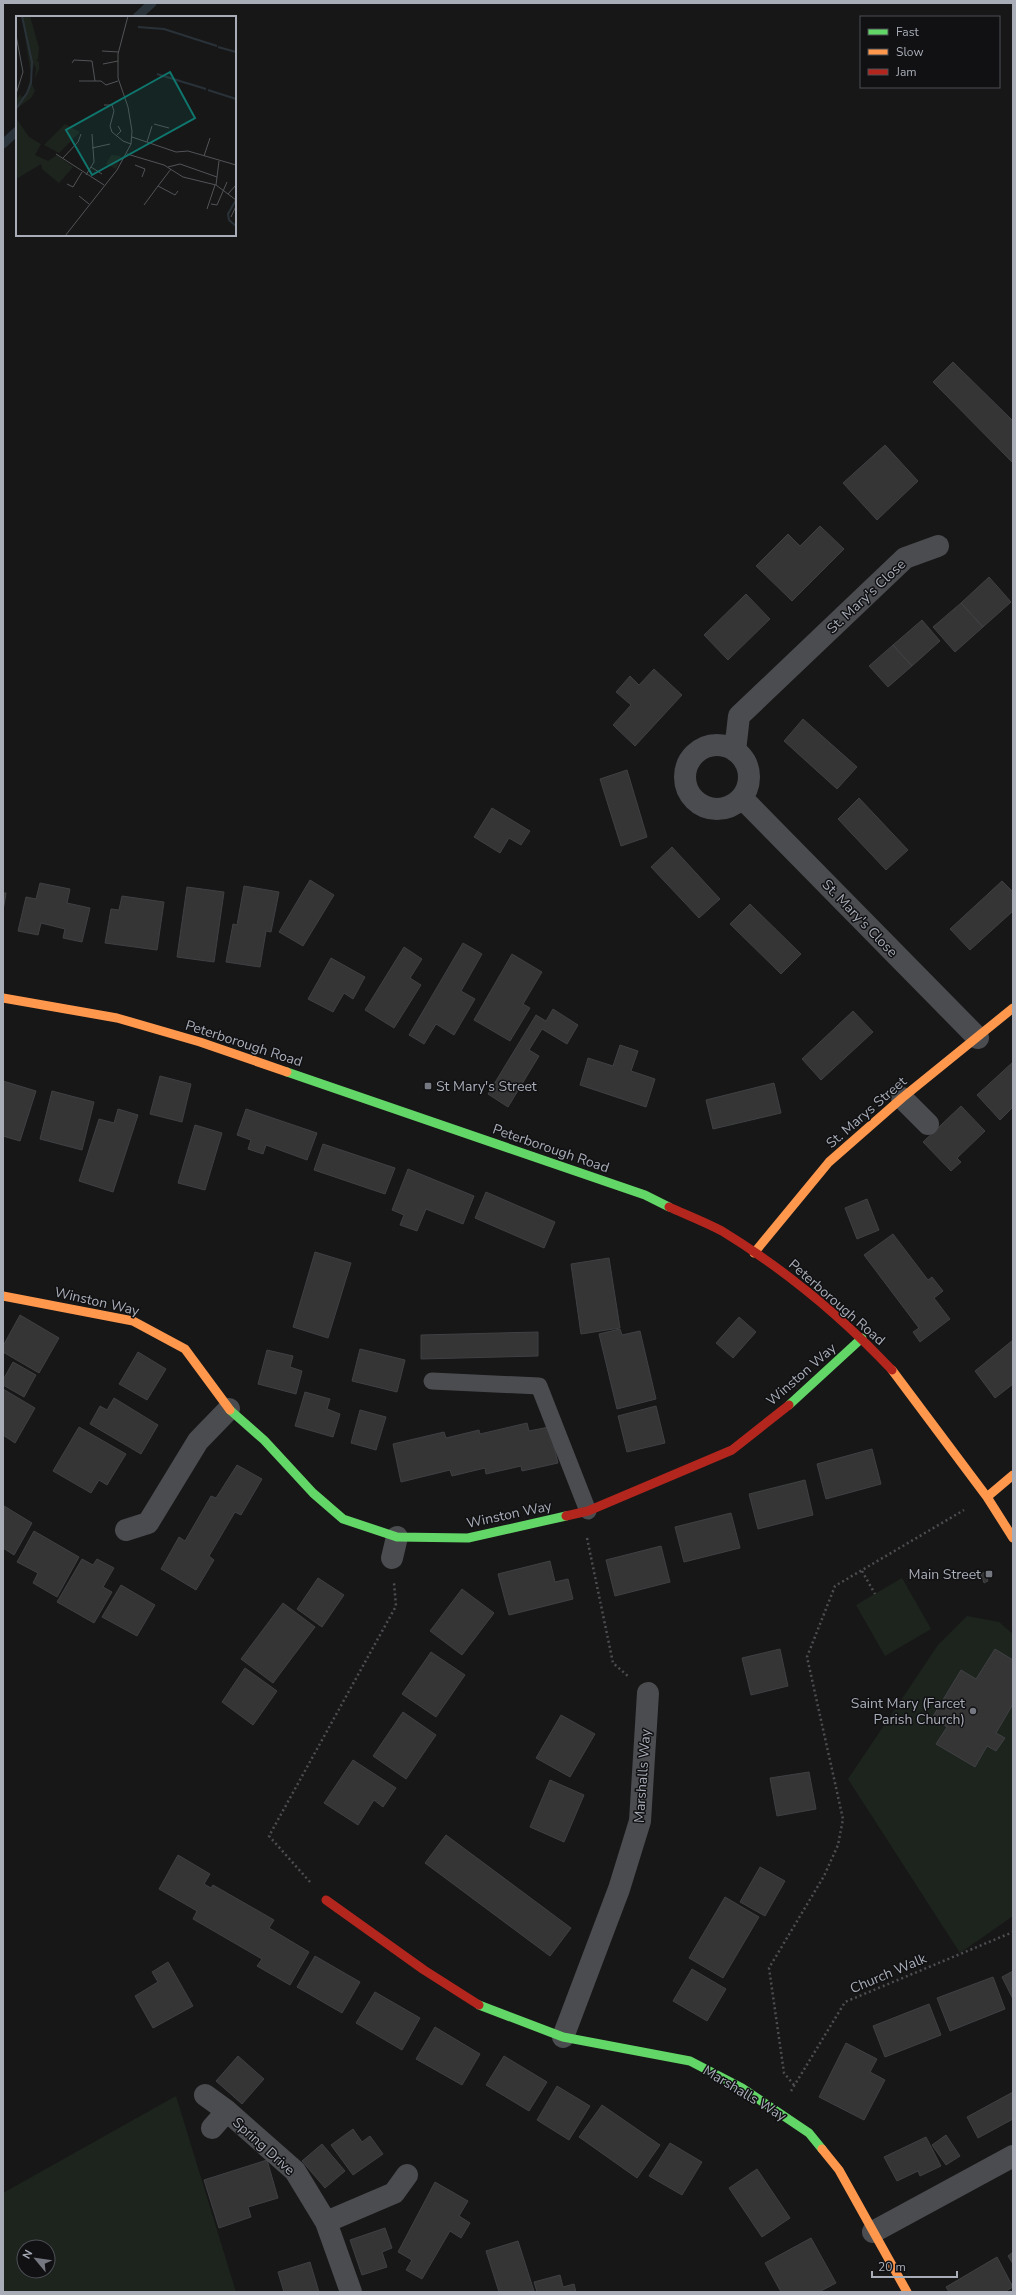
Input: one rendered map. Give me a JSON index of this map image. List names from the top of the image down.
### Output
{
  "streets": {
    "street": [
      "St. Mary's Close",
      "Peterborough Road",
      "St. Marys Street",
      "Winston Way",
      "Marshalls Way",
      "Spring Drive"
    ],
    "path": ["Church Walk"]
  },
  "crossings": [
    ["St. Mary's Close", "St. Marys Street"],
    ["Peterborough Road", "St. Marys Street"],
    ["Peterborough Road", "Winston Way"],
    ["Marshalls Way", "Church Walk"]
  ],
  "places": {
    "transit": ["St Mary's Street", "Main Street"],
    "other": ["Saint Mary (Farcet Parish Church)"]
  },
  "legend": ["Fast", "Slow", "Jam"],
  "scale_bar": "20 m",
  "north": "top left"
}
